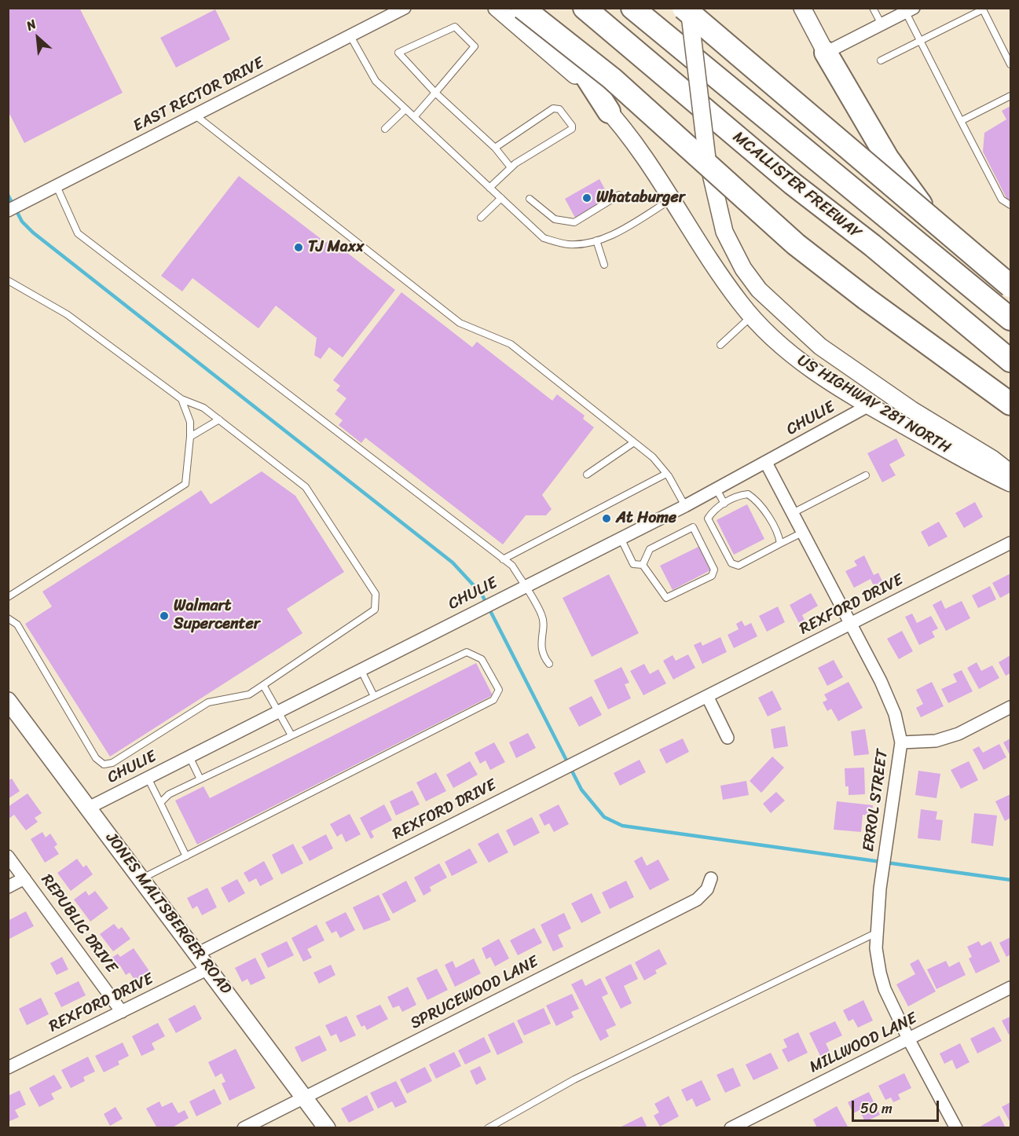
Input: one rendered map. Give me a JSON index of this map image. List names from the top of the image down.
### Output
{
  "streets": {
    "highway": ["MCALLISTER FREEWAY"],
    "main road": ["US HIGHWAY 281 NORTH", "JONES MALTSBERGER ROAD"],
    "street": [
      "EAST RECTOR DRIVE",
      "CHULIE",
      "REXFORD DRIVE",
      "ERROL STREET",
      "REPUBLIC DRIVE",
      "SPRUCEWOOD LANE",
      "MILLWOOD LANE"
    ]
  },
  "crossings": [
    ["US HIGHWAY 281 NORTH", "CHULIE"],
    ["CHULIE", "ERROL STREET"],
    ["CHULIE", "JONES MALTSBERGER ROAD"],
    ["REXFORD DRIVE", "ERROL STREET"],
    ["REXFORD DRIVE", "JONES MALTSBERGER ROAD"],
    ["REXFORD DRIVE", "REPUBLIC DRIVE"],
    ["ERROL STREET", "MILLWOOD LANE"],
    ["JONES MALTSBERGER ROAD", "SPRUCEWOOD LANE"]
  ],
  "places": [
    "Whataburger",
    "TJ Maxx",
    "At Home",
    "Walmart Supercenter"
  ],
  "scale_bar": "50 m",
  "north": "top left"
}
